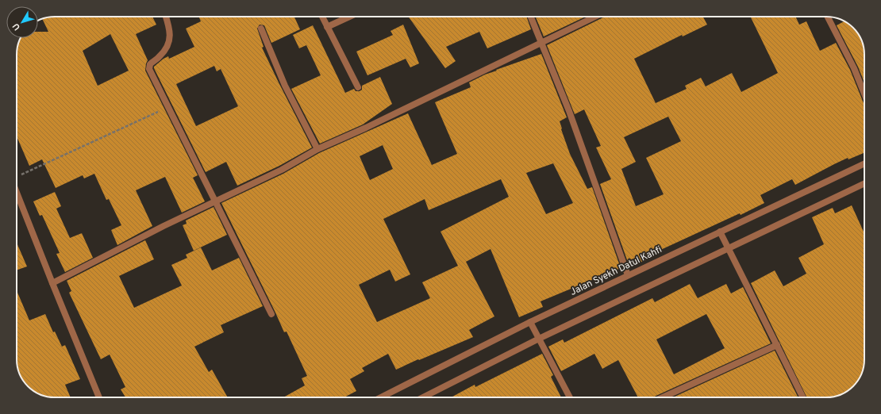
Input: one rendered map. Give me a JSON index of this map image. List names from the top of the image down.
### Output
{
  "streets": {
    "street": ["Jalan Syekh Datul Kahfi"]
  },
  "north": "bottom left"
}
